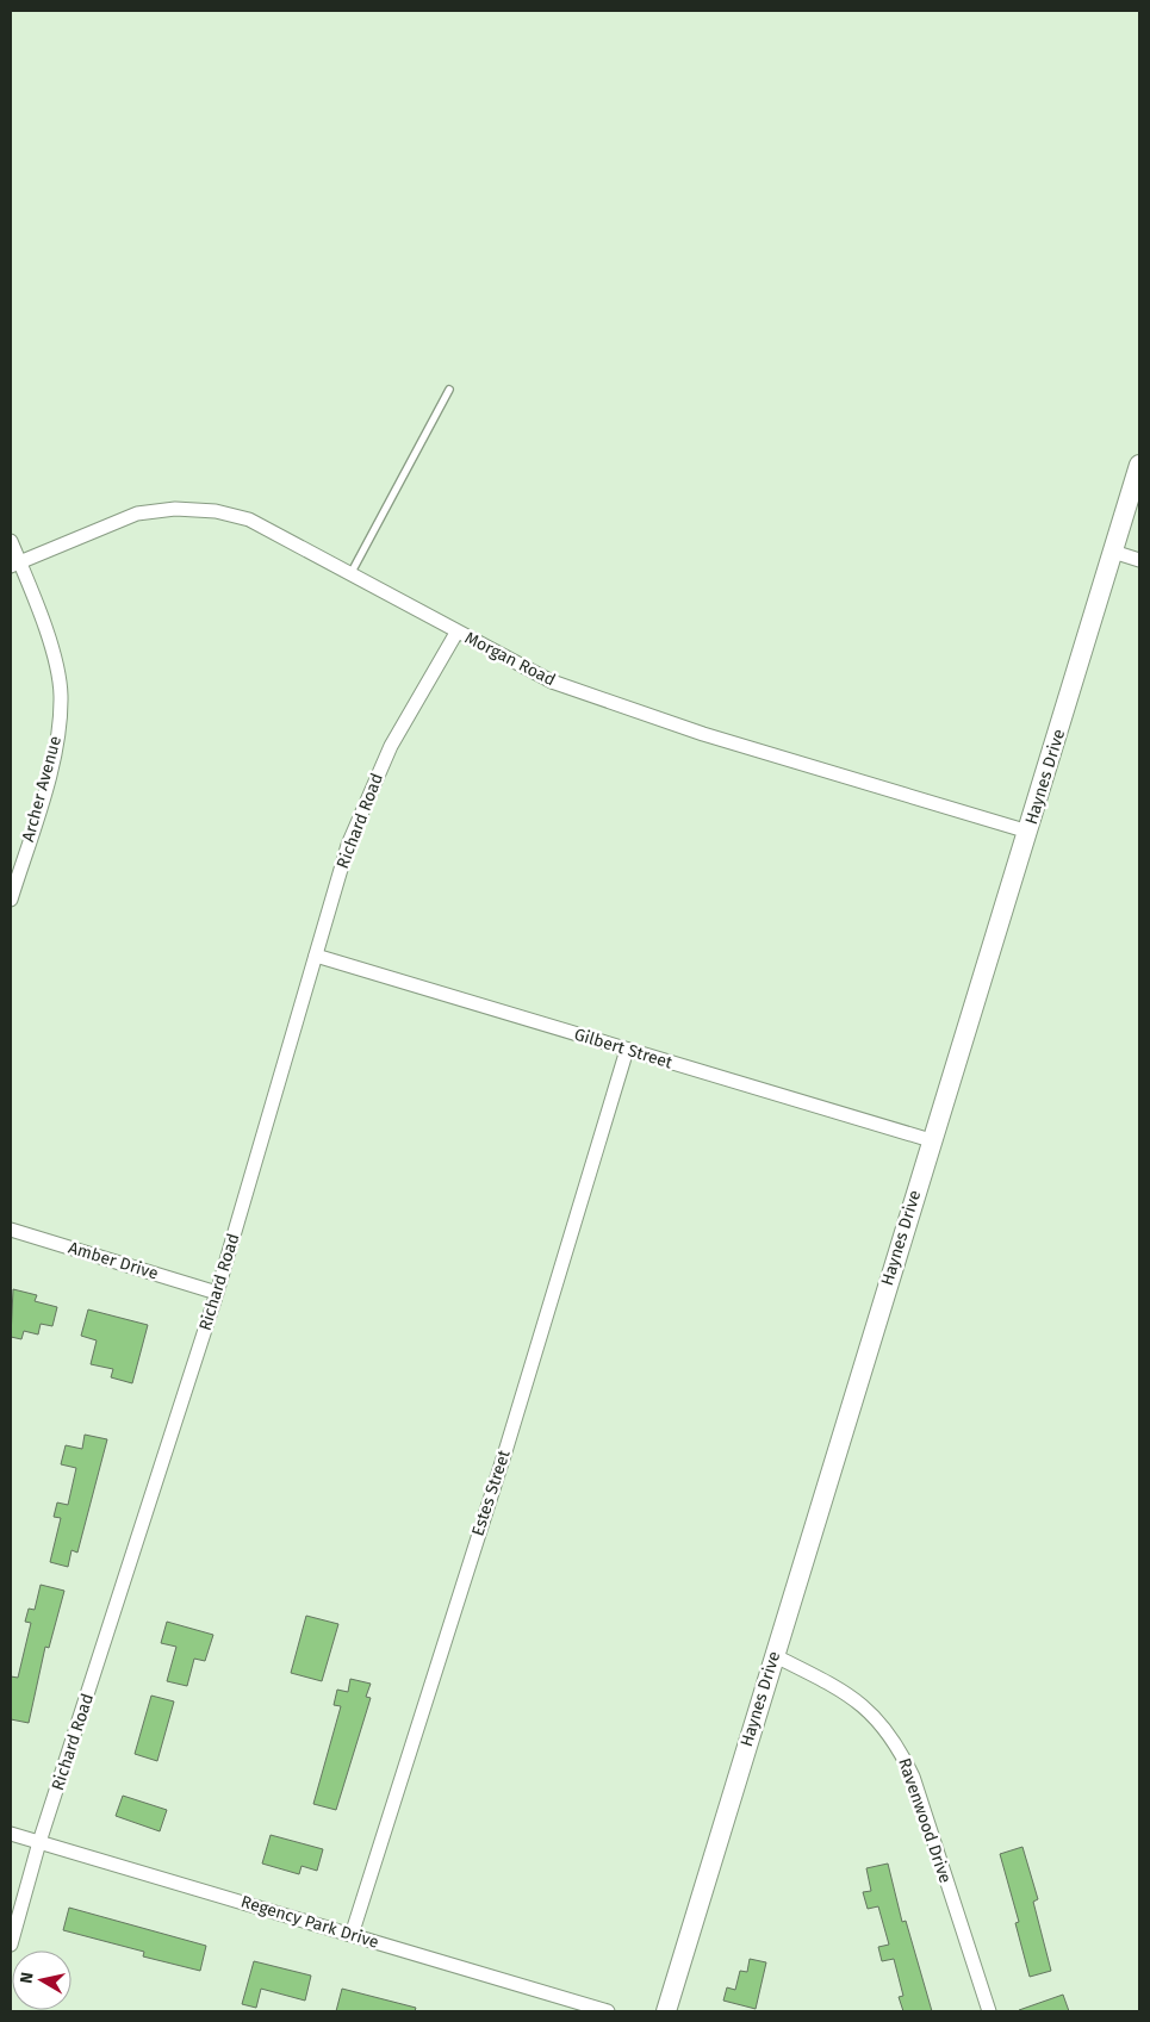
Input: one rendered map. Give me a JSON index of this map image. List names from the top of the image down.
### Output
{
  "streets": {
    "street": [
      "Morgan Road",
      "Haynes Drive",
      "Archer Avenue",
      "Richard Road",
      "Gilbert Street",
      "Amber Drive",
      "Estes Street",
      "Ravenwood Drive",
      "Regency Park Drive"
    ]
  },
  "crossings": [
    ["Morgan Road", "Haynes Drive"],
    ["Morgan Road", "Archer Avenue"],
    ["Morgan Road", "Richard Road"],
    ["Haynes Drive", "Gilbert Street"],
    ["Haynes Drive", "Ravenwood Drive"],
    ["Richard Road", "Gilbert Street"],
    ["Richard Road", "Amber Drive"],
    ["Richard Road", "Regency Park Drive"],
    ["Gilbert Street", "Estes Street"],
    ["Estes Street", "Regency Park Drive"]
  ],
  "north": "left"
}
